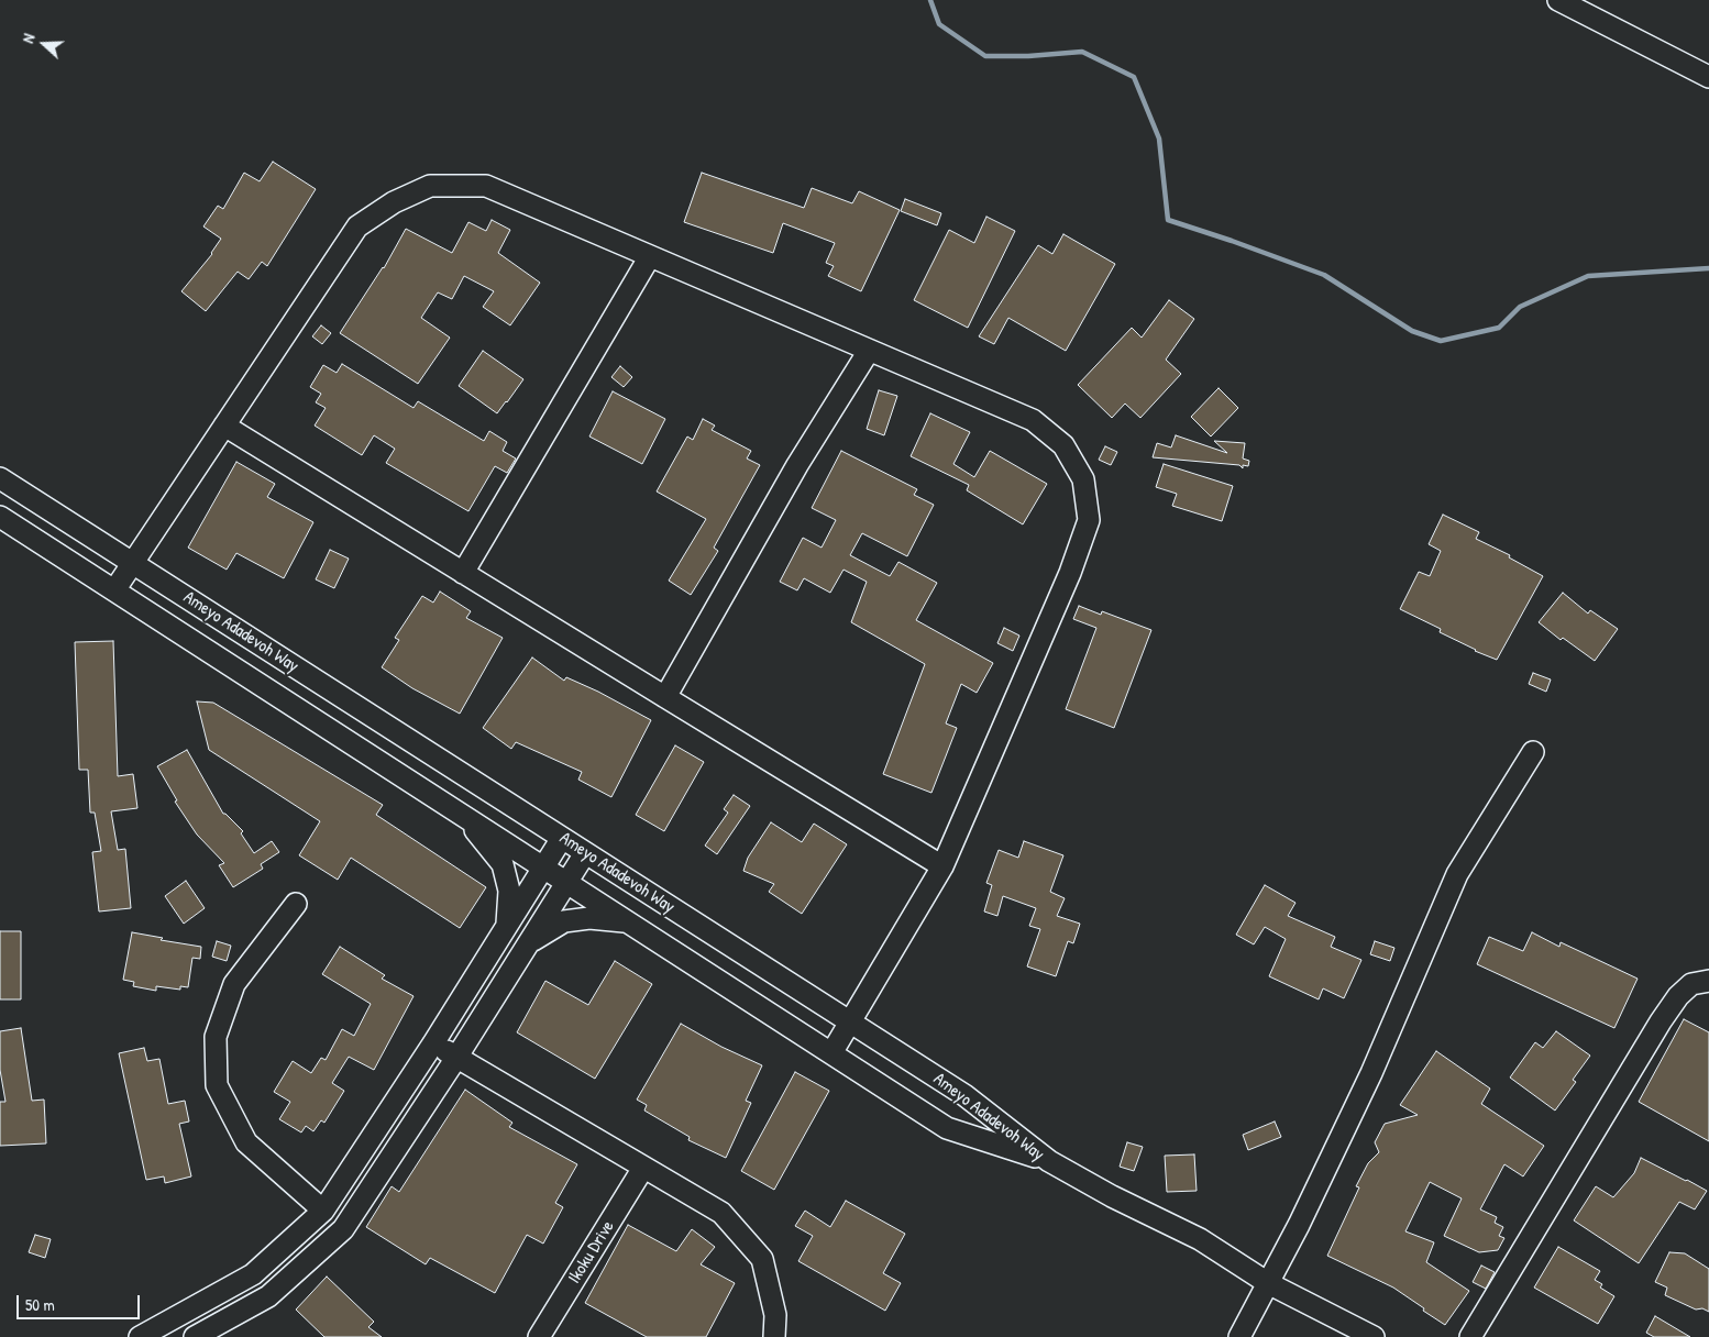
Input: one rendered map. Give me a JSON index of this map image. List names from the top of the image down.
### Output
{
  "streets": {
    "street": ["Ameyo Adadevoh Way", "Ikoku Drive"]
  },
  "scale_bar": "50 m",
  "north": "left"
}
